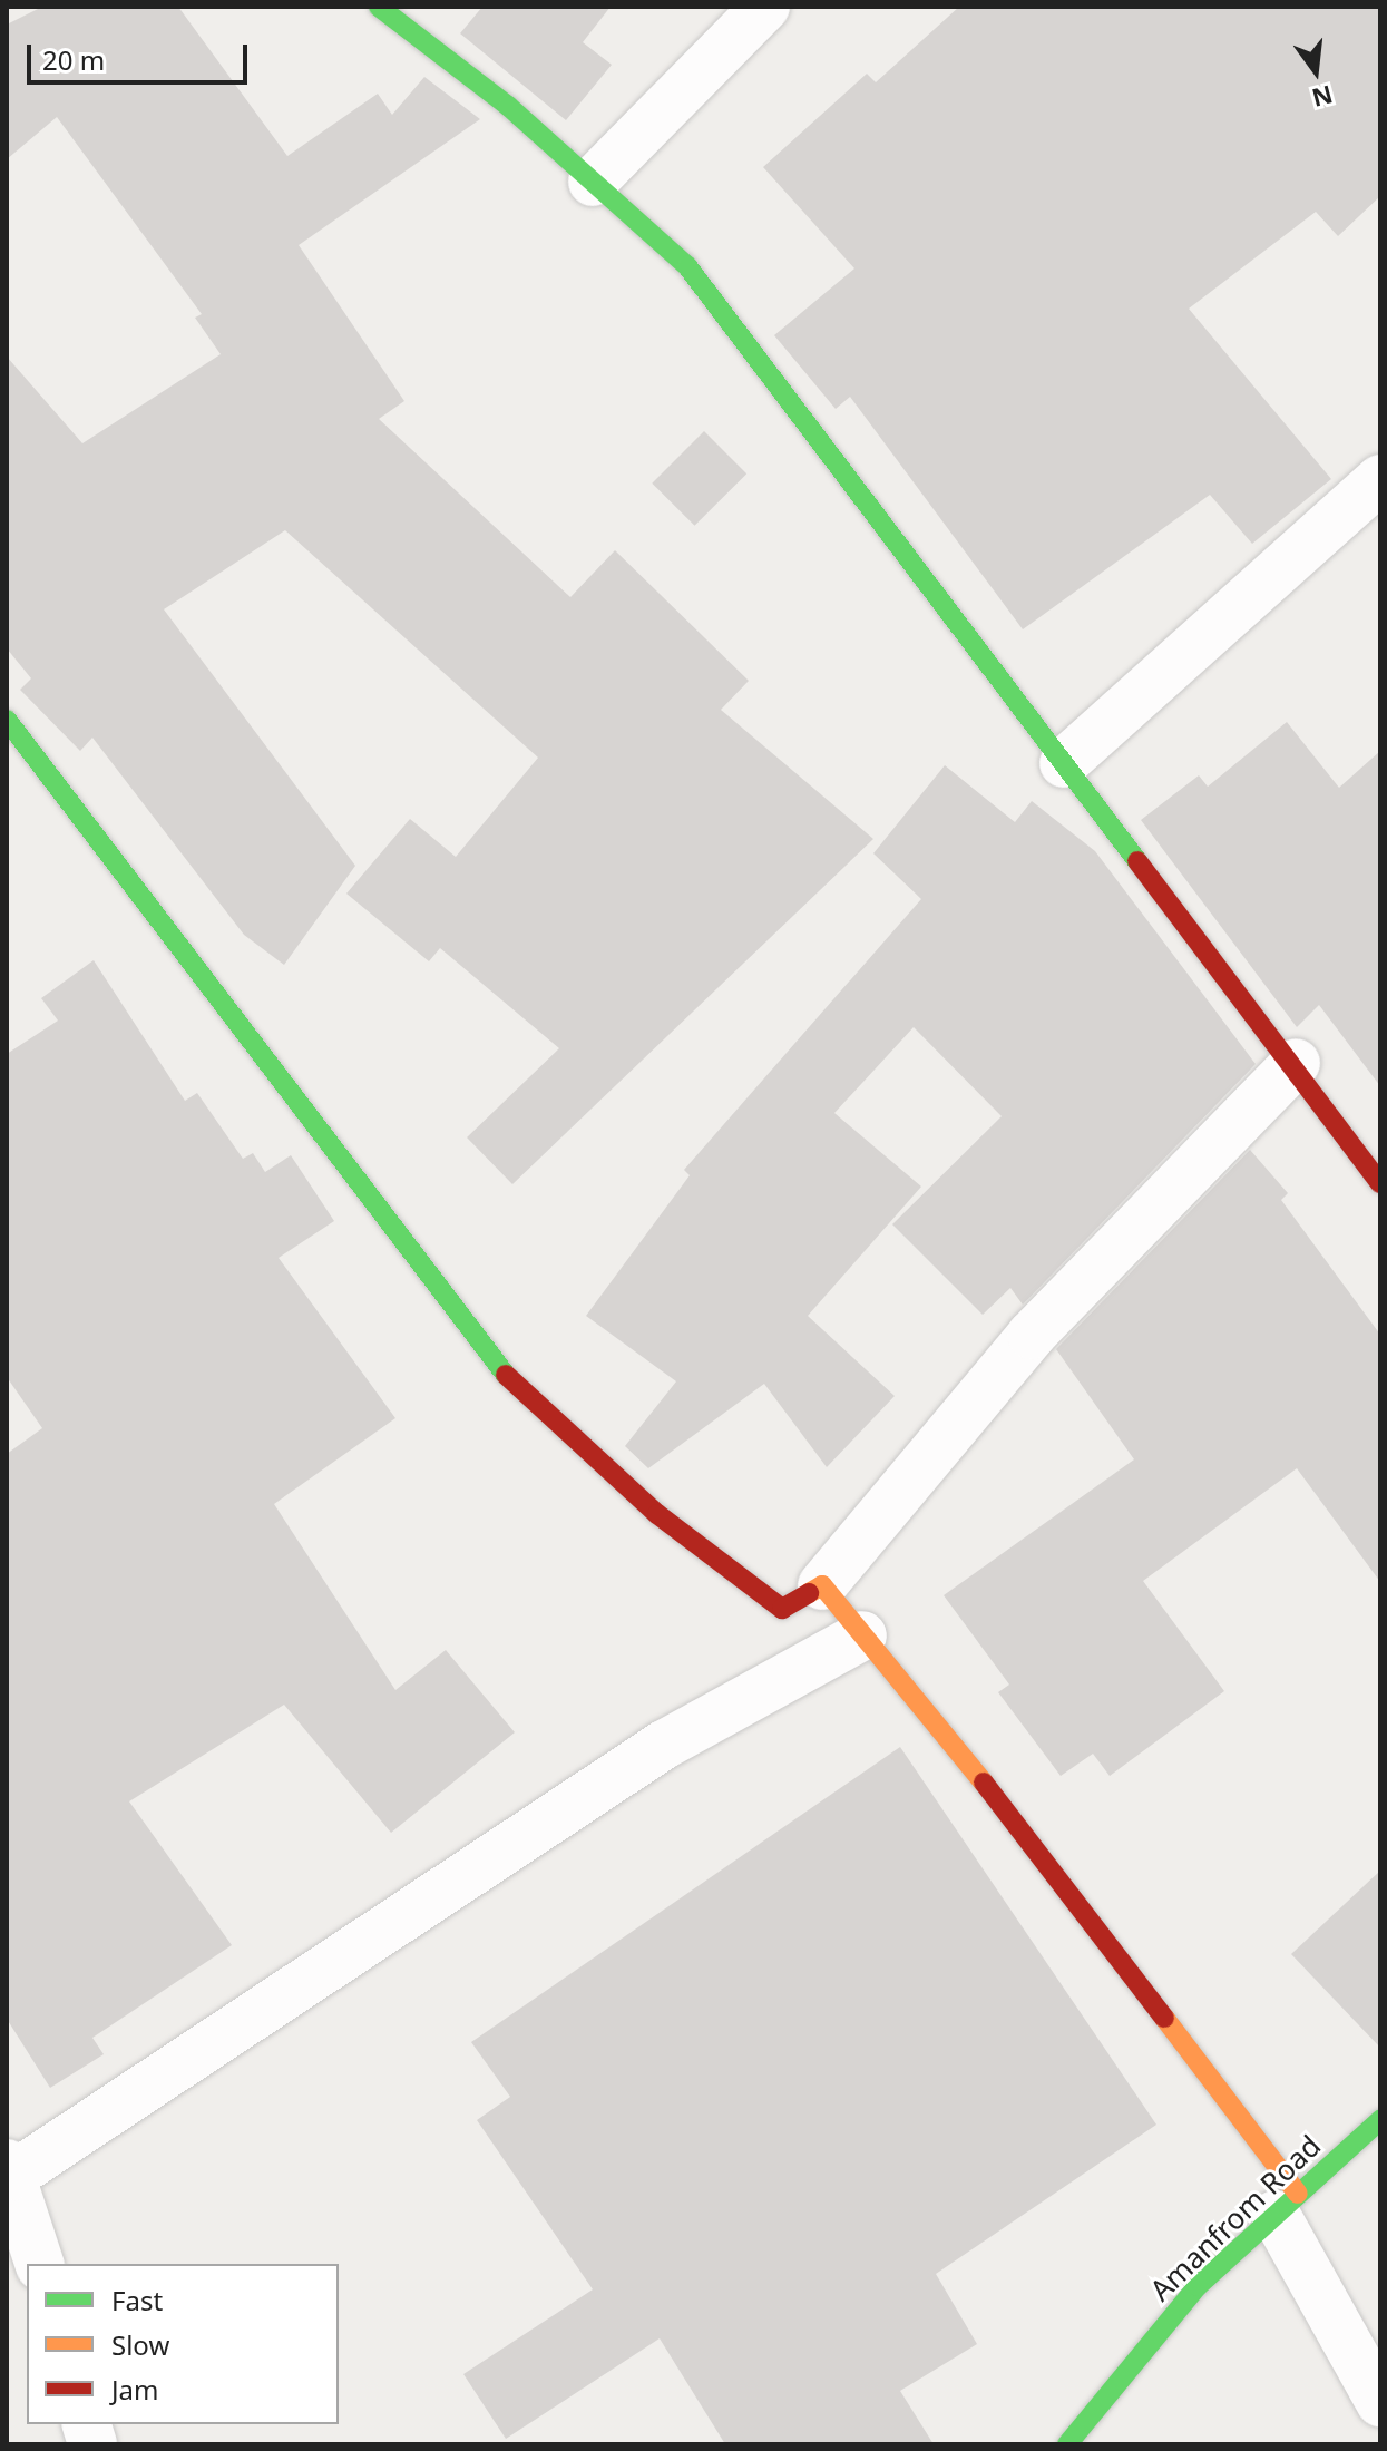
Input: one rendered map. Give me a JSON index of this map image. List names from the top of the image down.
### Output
{
  "streets": {
    "street": ["Amanfrom Road"]
  },
  "legend": ["Fast", "Slow", "Jam"],
  "scale_bar": "20 m",
  "north": "bottom"
}
